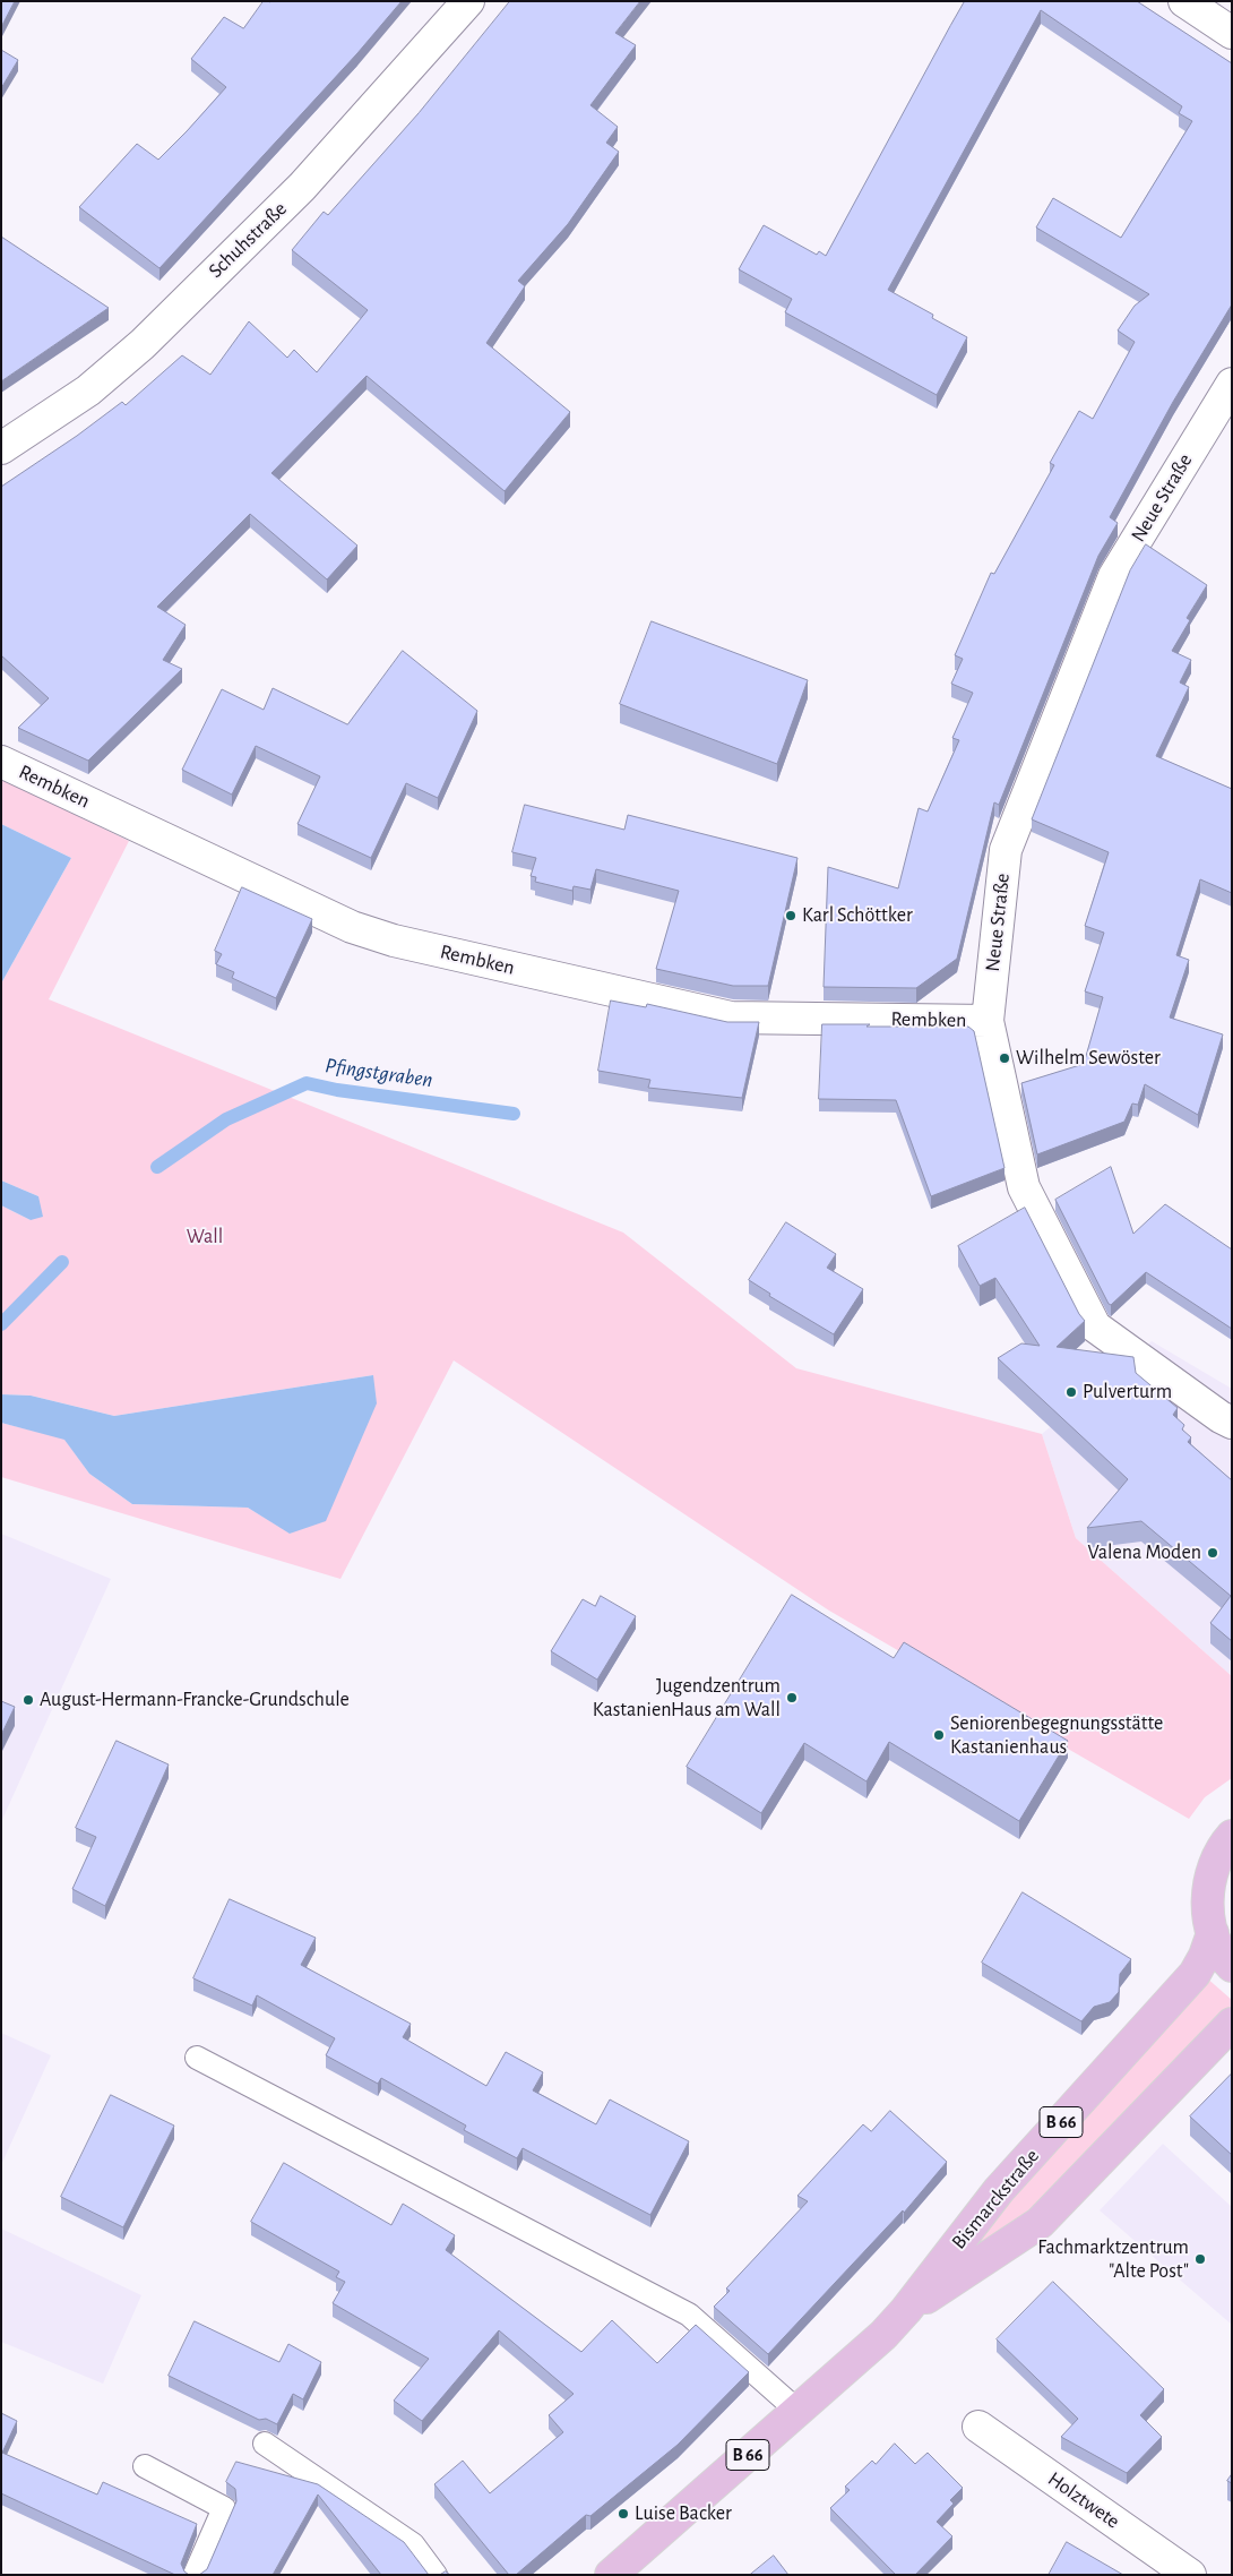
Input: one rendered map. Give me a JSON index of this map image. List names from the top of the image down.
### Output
{
  "streets": {
    "main road": ["B 66", "Bismarckstraße"],
    "street": [
      "Schuhstraße",
      "Neue Straße",
      "Rembken",
      "Holztwete"
    ]
  },
  "crossings": [
    ["Neue Straße", "Rembken"]
  ],
  "water": ["Pfingstgraben"],
  "parks": ["Wall"],
  "places": [
    "Karl Schöttker",
    "Wilhelm Sewöster",
    "Pulverturm",
    "Valena Moden",
    "Jugendzentrum KastanienHaus am Wall",
    "August-Hermann-Francke-Grundschule",
    "Seniorenbegegnungsstätte Kastanienhaus",
    "Fachmarktzentrum \"Alte Post\"",
    "Luise Backer"
  ]
}
